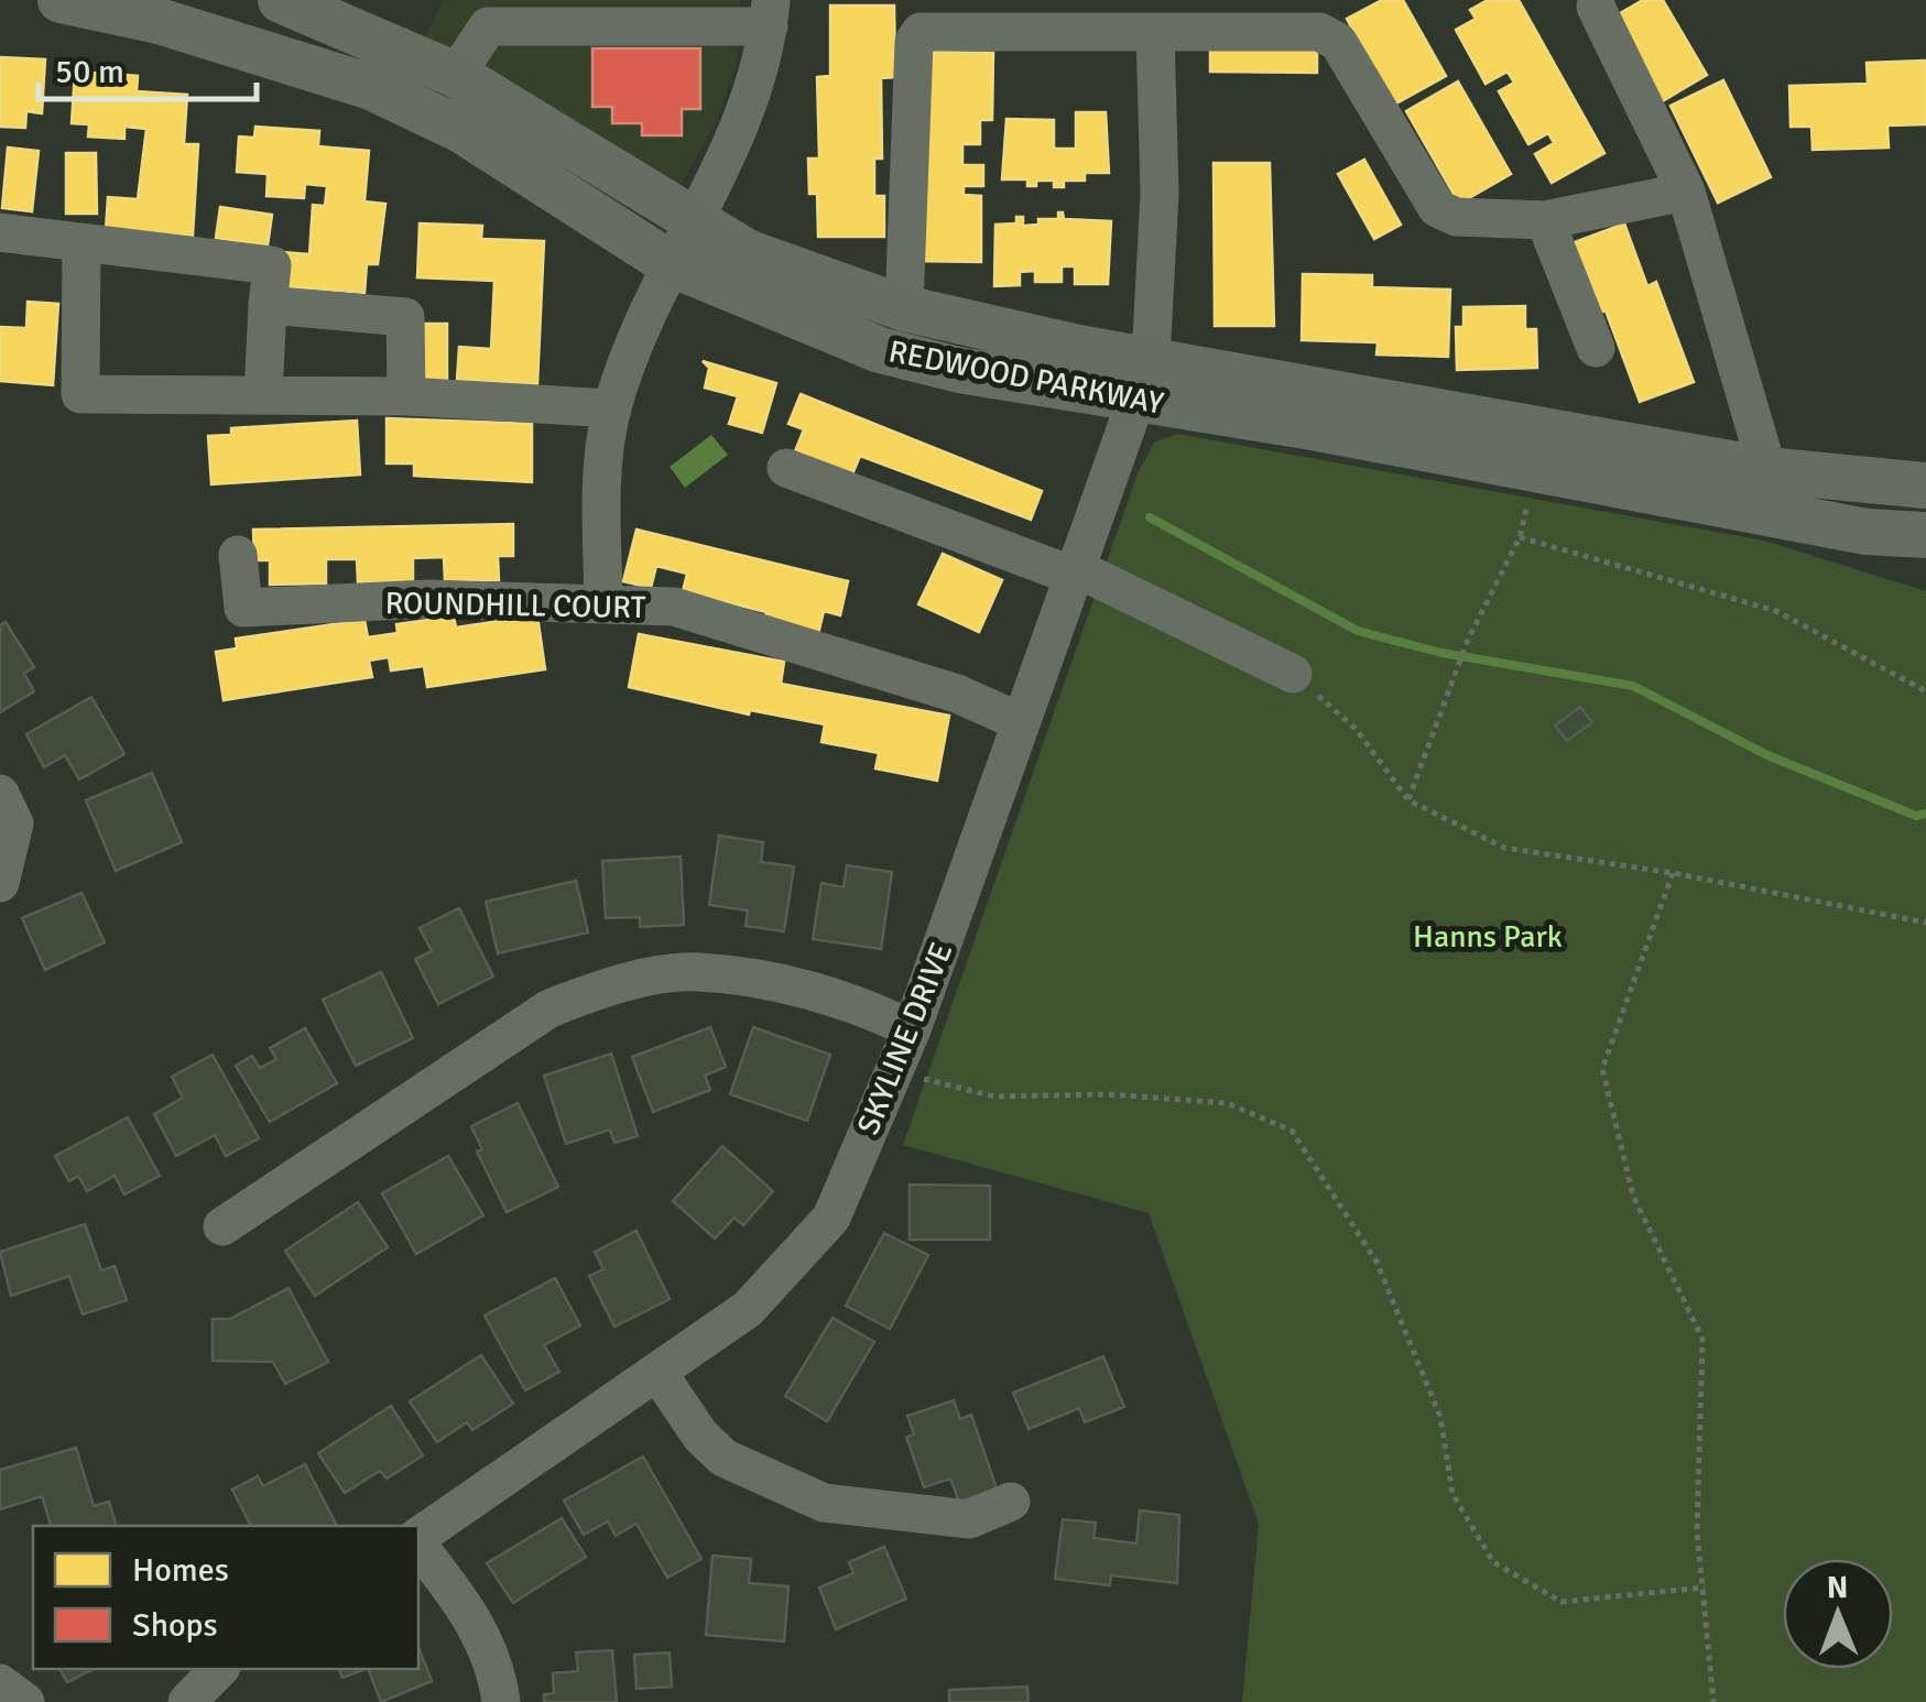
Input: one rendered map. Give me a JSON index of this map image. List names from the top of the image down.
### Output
{
  "streets": {
    "main road": ["REDWOOD PARKWAY"],
    "street": ["ROUNDHILL COURT", "SKYLINE DRIVE"]
  },
  "crossings": [
    ["REDWOOD PARKWAY", "SKYLINE DRIVE"],
    ["ROUNDHILL COURT", "SKYLINE DRIVE"]
  ],
  "parks": ["Hanns Park"],
  "legend": ["Homes", "Shops"],
  "scale_bar": "50 m",
  "north": "top"
}
